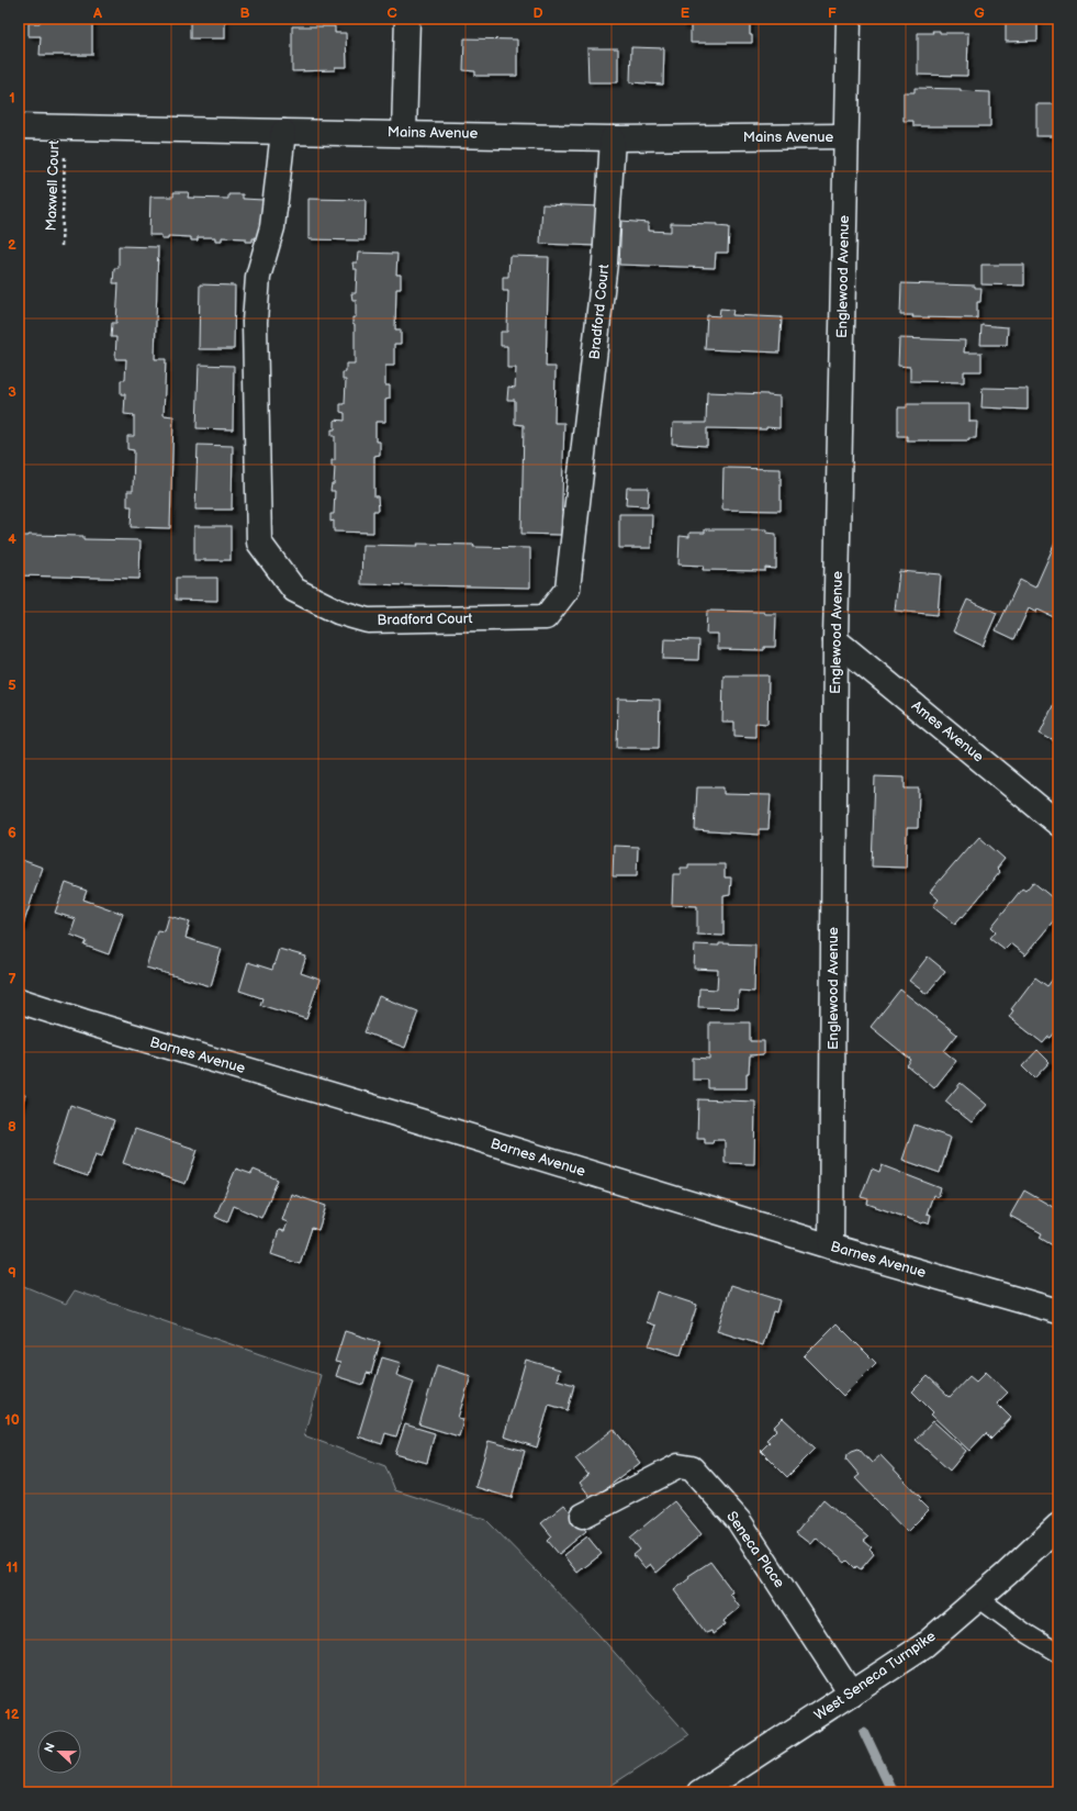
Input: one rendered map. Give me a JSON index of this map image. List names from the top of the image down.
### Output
{
  "streets": {
    "street": [
      "Mains Avenue",
      "Englewood Avenue",
      "Bradford Court",
      "Ames Avenue",
      "Barnes Avenue",
      "Seneca Place",
      "West Seneca Turnpike"
    ],
    "path": ["Maxwell Court"]
  },
  "crossings": [
    ["Mains Avenue", "Maxwell Court"],
    ["Mains Avenue", "Englewood Avenue"],
    ["Mains Avenue", "Bradford Court"],
    ["Englewood Avenue", "Ames Avenue"],
    ["Englewood Avenue", "Barnes Avenue"],
    ["Seneca Place", "West Seneca Turnpike"]
  ],
  "north": "left",
  "grid": {
    "columns": [
      "A",
      "B",
      "C",
      "D",
      "E",
      "F",
      "G"
    ],
    "rows": [
      "1",
      "2",
      "3",
      "4",
      "5",
      "6",
      "7",
      "8",
      "9",
      "10",
      "11",
      "12"
    ]
  }
}
